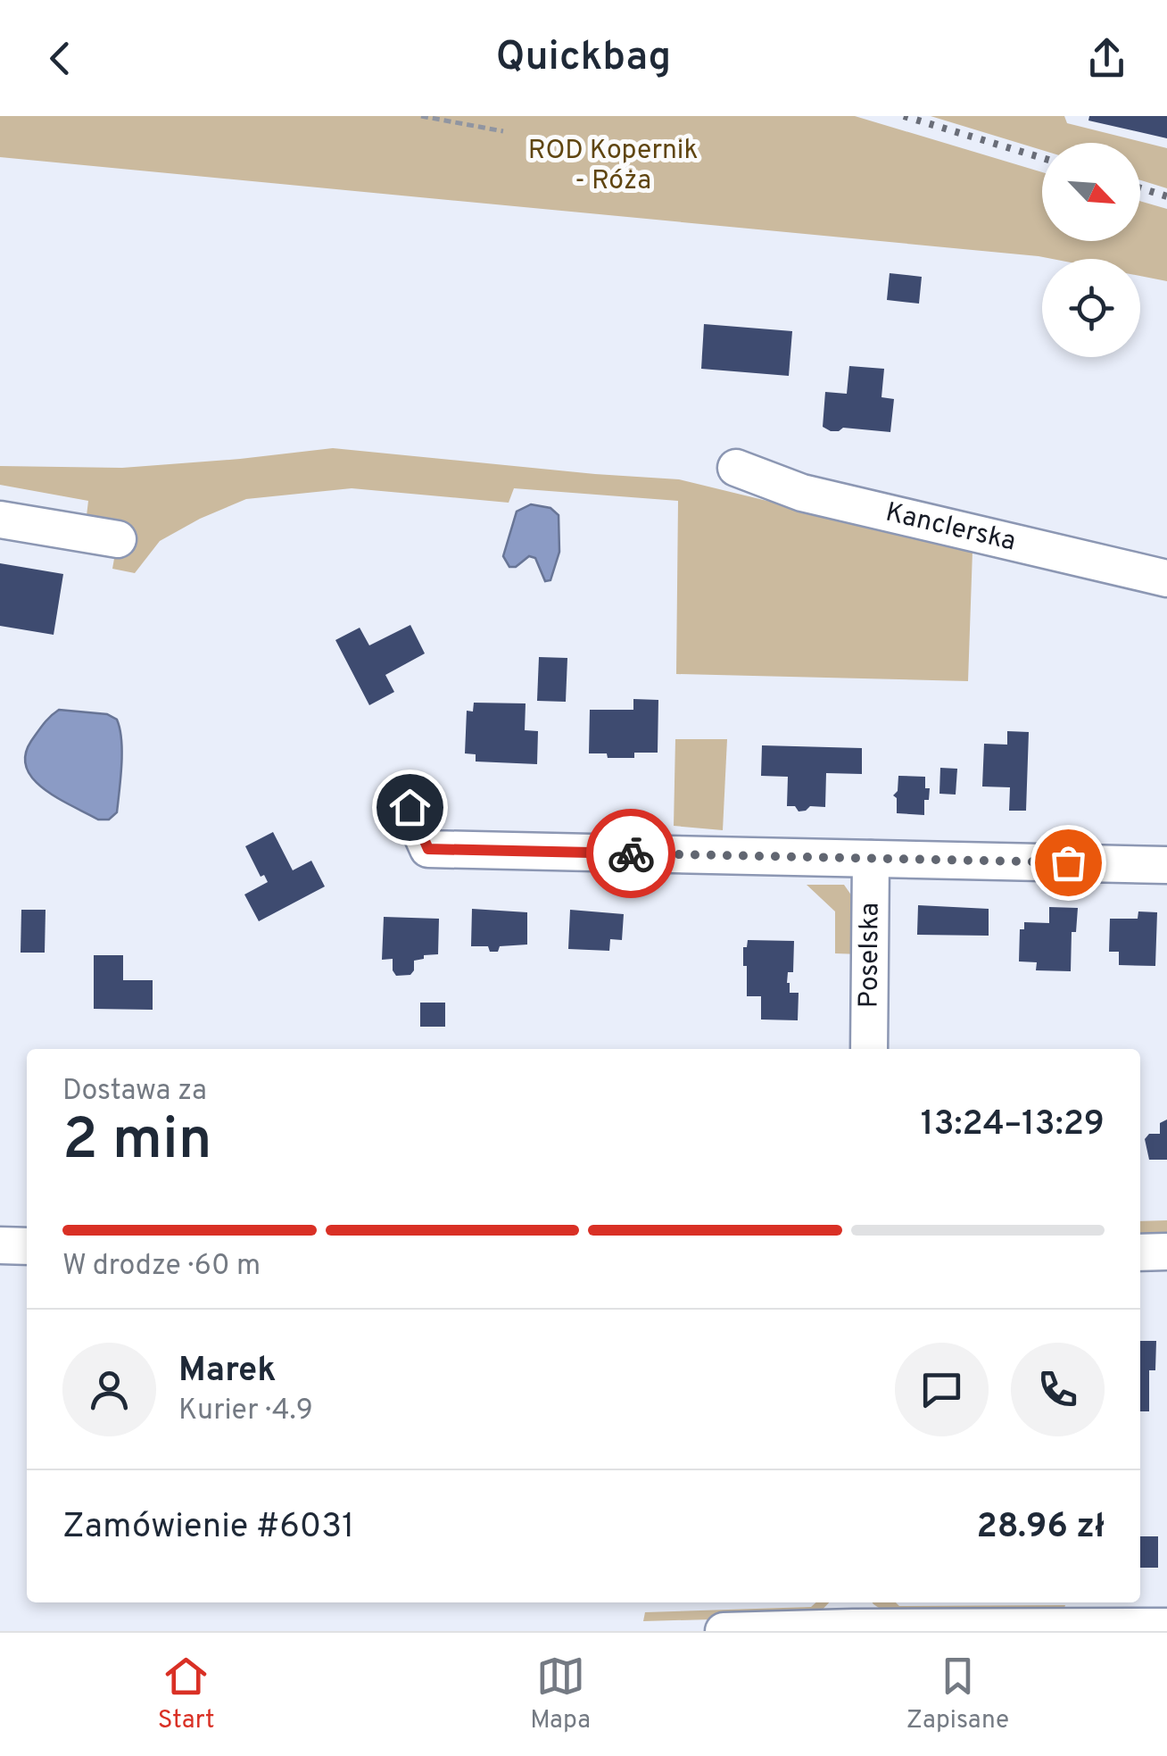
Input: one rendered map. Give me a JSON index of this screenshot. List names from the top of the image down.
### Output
{
  "streets": {
    "street": ["Kanclerska", "Poselska"]
  },
  "parks": ["ROD Kopernik - Róża"],
  "north": "bottom right",
  "page": {
    "header": "Quickbag",
    "heading": ["2 min", "Dostawa za", "13:24–13:29"],
    "panel": [
      "Marek",
      "Kurier · 4.9",
      "Zamówienie #6031",
      "28.96 zł"
    ],
    "bar": "W drodze · 60 m",
    "tabs": ["Start", "Mapa", "Zapisane"]
  }
}
